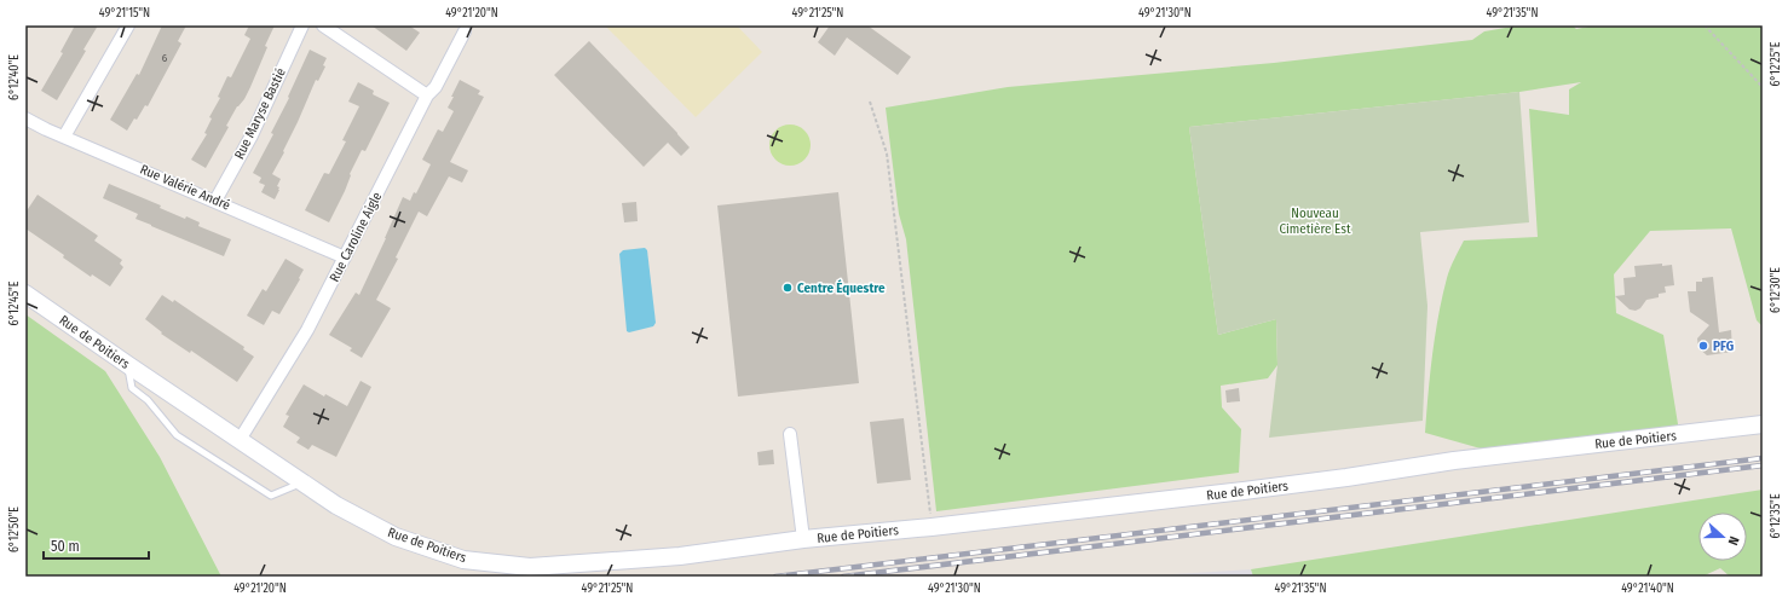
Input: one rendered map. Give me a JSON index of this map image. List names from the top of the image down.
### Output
{
  "streets": {
    "street": [
      "Rue Maryse Bastié",
      "Rue Valérie André",
      "Rue Caroline Aigle",
      "Rue de Poitiers"
    ]
  },
  "crossings": [
    ["Rue Maryse Bastié", "Rue Valérie André"],
    ["Rue Valérie André", "Rue Caroline Aigle"],
    ["Rue Caroline Aigle", "Rue de Poitiers"]
  ],
  "parks": ["Nouveau Cimetière Est"],
  "places": ["Centre Équestre", "PFG"],
  "house_numbers": ["6"],
  "scale_bar": "50 m",
  "north": "right",
  "coordinates": [
    "49°21'15\"N",
    "49°21'20\"N",
    "49°21'25\"N",
    "49°21'30\"N",
    "49°21'35\"N",
    "6°12'25\"E",
    "6°12'40\"E",
    "6°12'30\"E",
    "6°12'45\"E",
    "6°12'35\"E",
    "6°12'50\"E",
    "49°21'40\"N"
  ]
}
